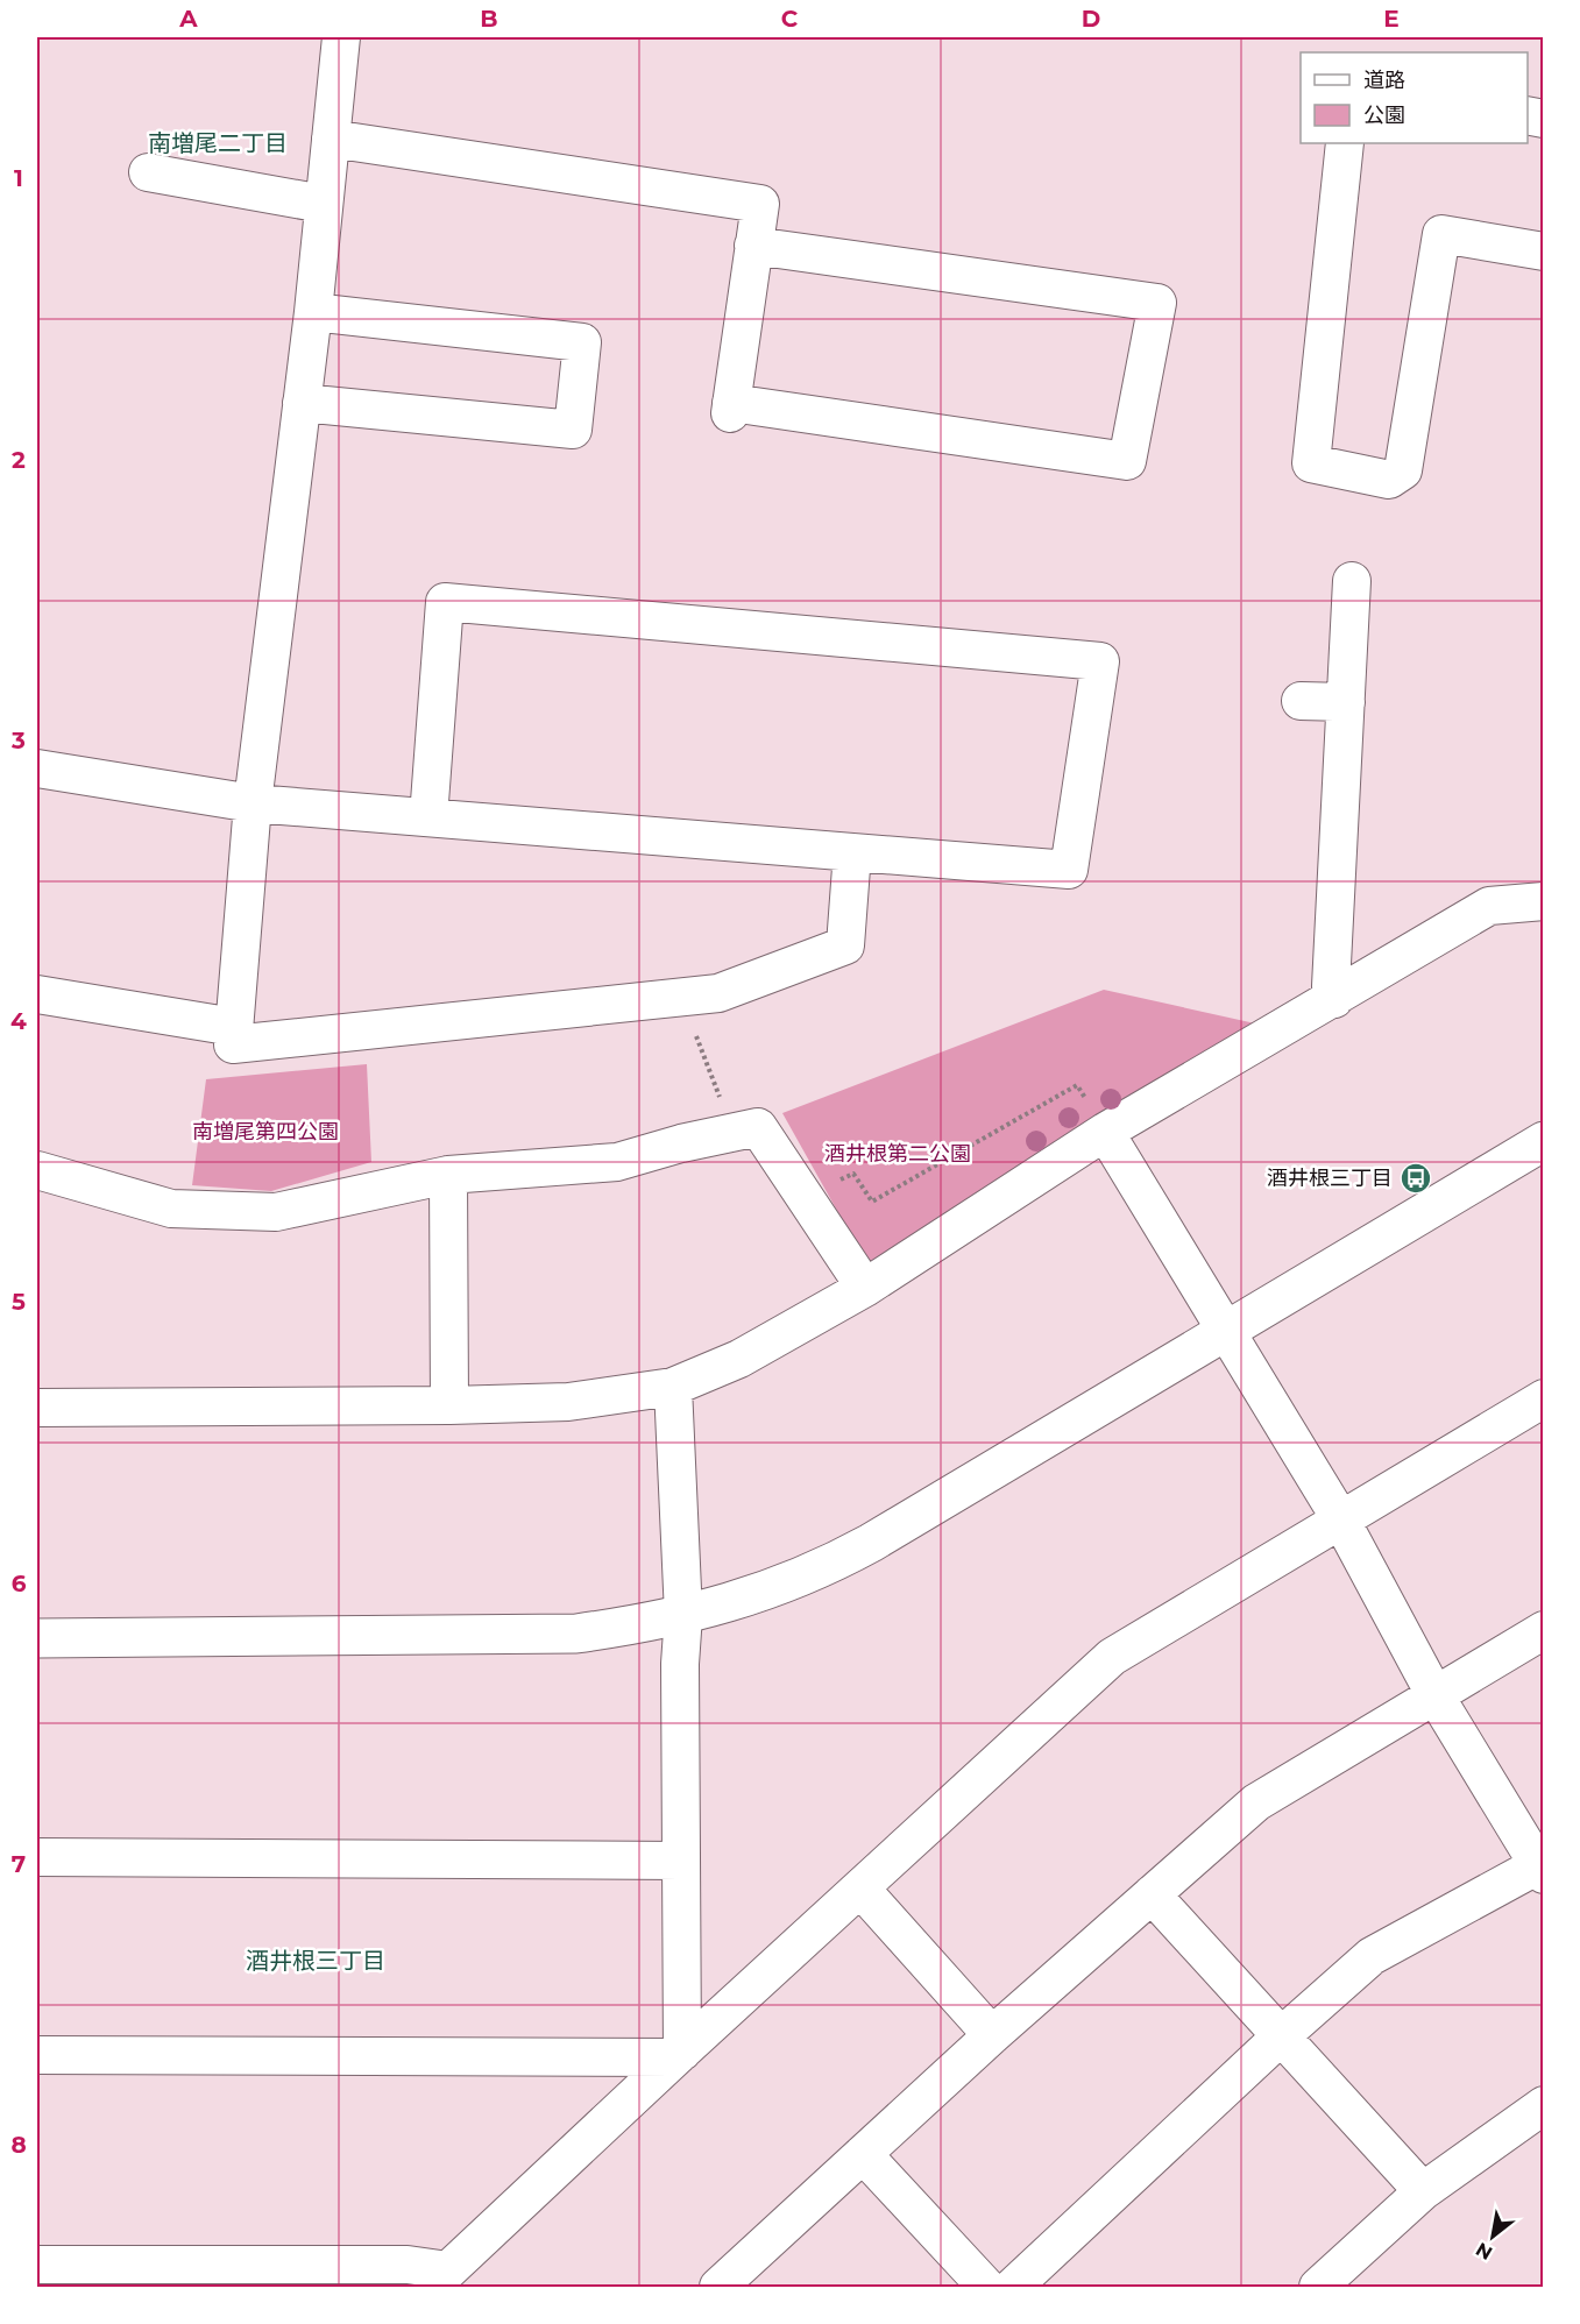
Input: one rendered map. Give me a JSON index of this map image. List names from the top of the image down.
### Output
{
  "districts": ["南増尾二丁目", "酒井根三丁目"],
  "parks": ["南増尾第四公園", "酒井根第二公園"],
  "places": {
    "bus stop": ["酒井根三丁目"]
  },
  "legend": ["道路", "公園"],
  "north": "bottom left",
  "grid": {
    "columns": [
      "A",
      "B",
      "C",
      "D",
      "E"
    ],
    "rows": [
      "1",
      "2",
      "3",
      "4",
      "5",
      "6",
      "7",
      "8"
    ]
  }
}
